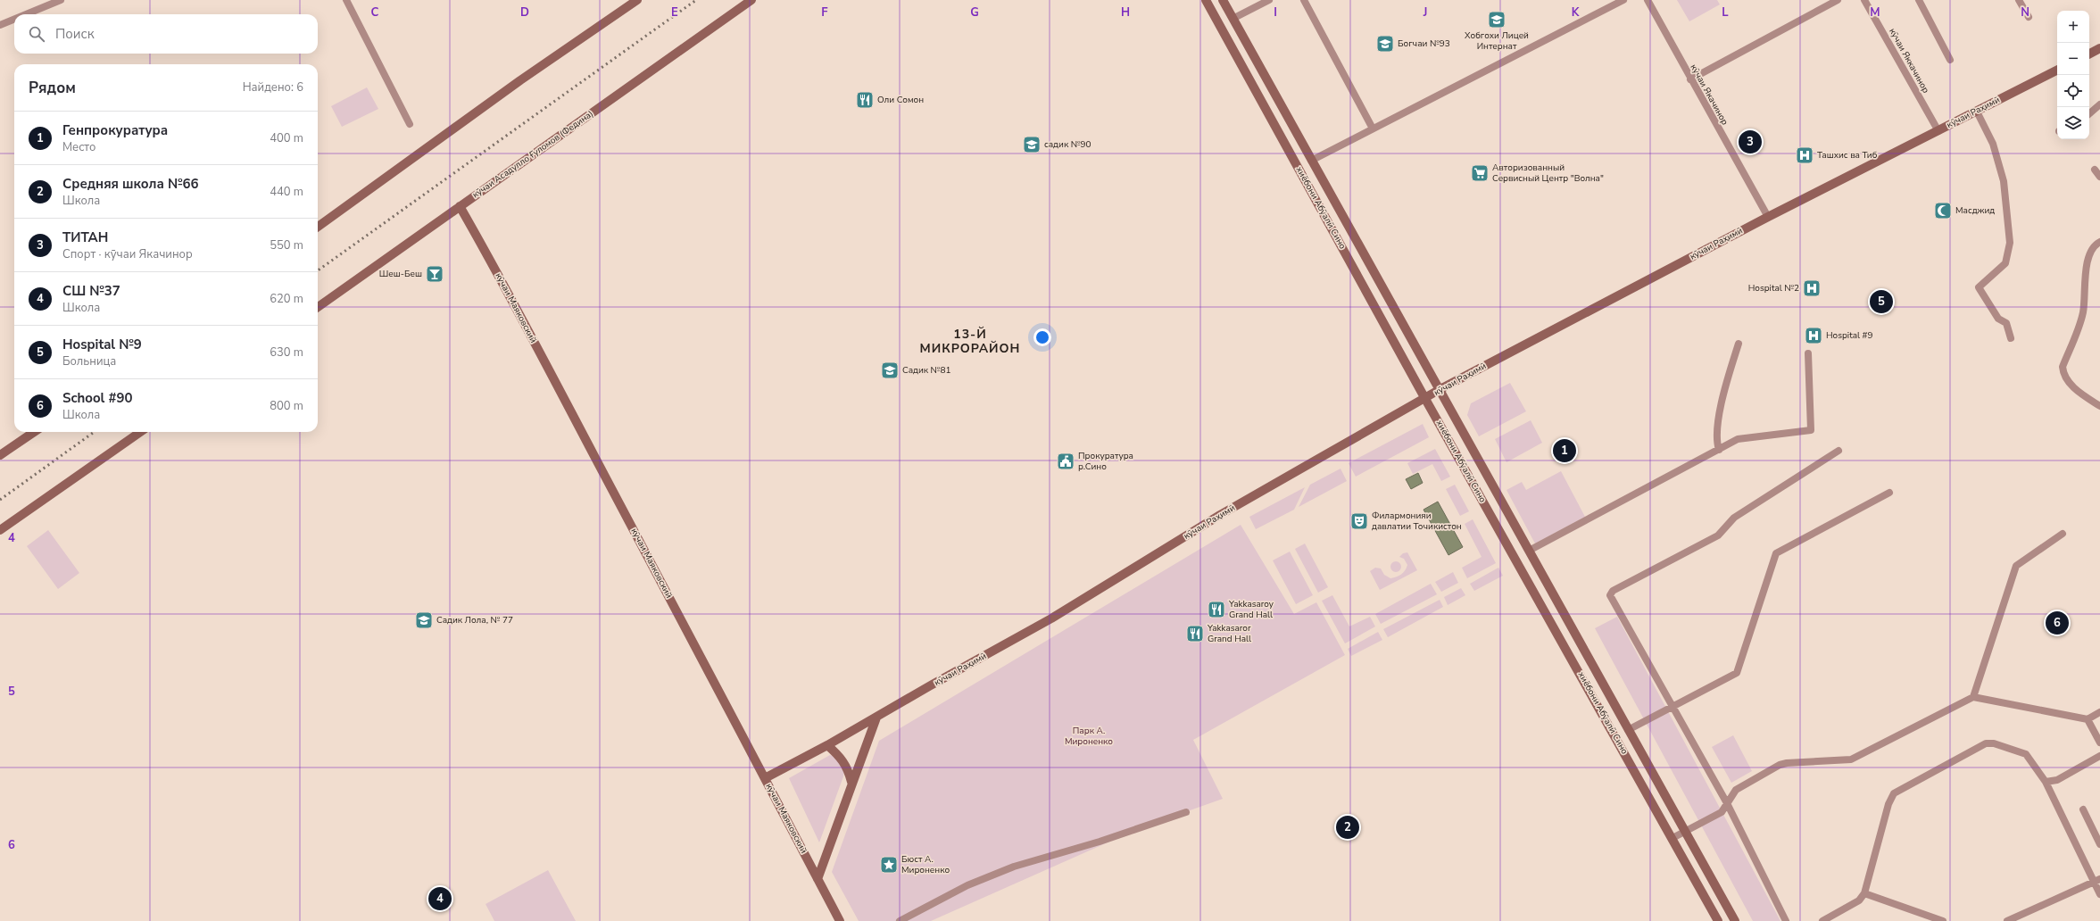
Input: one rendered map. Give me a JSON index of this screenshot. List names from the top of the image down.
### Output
{
  "streets": {
    "street": [
      "кӯчаи Яккачинор",
      "кӯчаи Якачинор",
      "кӯчаи Раҳимӣ",
      "кӯчаи Асадулло Ғуломов (Федина)",
      "хиёбони Абӯалӣ Сино",
      "кӯчаи Маяковский"
    ]
  },
  "crossings": [
    ["кӯчаи Яккачинор", "кӯчаи Раҳимӣ"],
    ["кӯчаи Якачинор", "кӯчаи Раҳимӣ"],
    ["кӯчаи Раҳимӣ", "хиёбони Абӯалӣ Сино"],
    ["кӯчаи Раҳимӣ", "кӯчаи Маяковский"],
    ["кӯчаи Асадулло Ғуломов (Федина)", "кӯчаи Маяковский"]
  ],
  "districts": ["13-Й МИКРОРАЙОН"],
  "parks": ["Парк А. Мироненко"],
  "places": {
    "school or university": [
      "Хобгохи Лицей Интернат",
      "Богчаи №93",
      "садик №90",
      "Садик №81",
      "Садик Лола, № 77"
    ],
    "restaurant": ["Оли Сомон", "Yakkasaroy Grand Hall", "Yakkasaror Grand Hall"],
    "hospital": ["Ташхис ва Тиб", "Hospital №2", "Hospital #9"],
    "supermarket": ["Авторизованный Сервисный Центр \"Волна\""],
    "mosque": ["Масджид"],
    "bar": ["Шеш-Беш"],
    "public building": ["Прокуратура р.Сино"],
    "theatre": ["Филармонияи давлатии Точикистон"],
    "place": ["Бюст А. Мироненко"]
  },
  "page": {
    "map_buttons": ["+", "−"],
    "search": "Поиск",
    "heading": ["Рядом", "Найдено: 6"],
    "list": [
      {
        "mark": "1",
        "name": "Генпрокуратура",
        "note": "Место",
        "value": "400 m"
      },
      {
        "mark": "2",
        "name": "Средняя школа №66",
        "note": "Школа",
        "value": "440 m"
      },
      {
        "mark": "3",
        "name": "ТИТАН",
        "note": "Спорт · кӯчаи Якачинор",
        "value": "550 m"
      },
      {
        "mark": "4",
        "name": "СШ №37",
        "note": "Школа",
        "value": "620 m"
      },
      {
        "mark": "5",
        "name": "Hospital №9",
        "note": "Больница",
        "value": "630 m"
      },
      {
        "mark": "6",
        "name": "School #90",
        "note": "Школа",
        "value": "800 m"
      }
    ],
    "pins": [
      "3",
      "5",
      "1",
      "6",
      "2",
      "4"
    ]
  },
  "grid": {
    "columns": [
      "C",
      "D",
      "E",
      "F",
      "G",
      "H",
      "I",
      "J",
      "K",
      "L",
      "M",
      "N"
    ],
    "rows": ["4", "5", "6"]
  }
}
